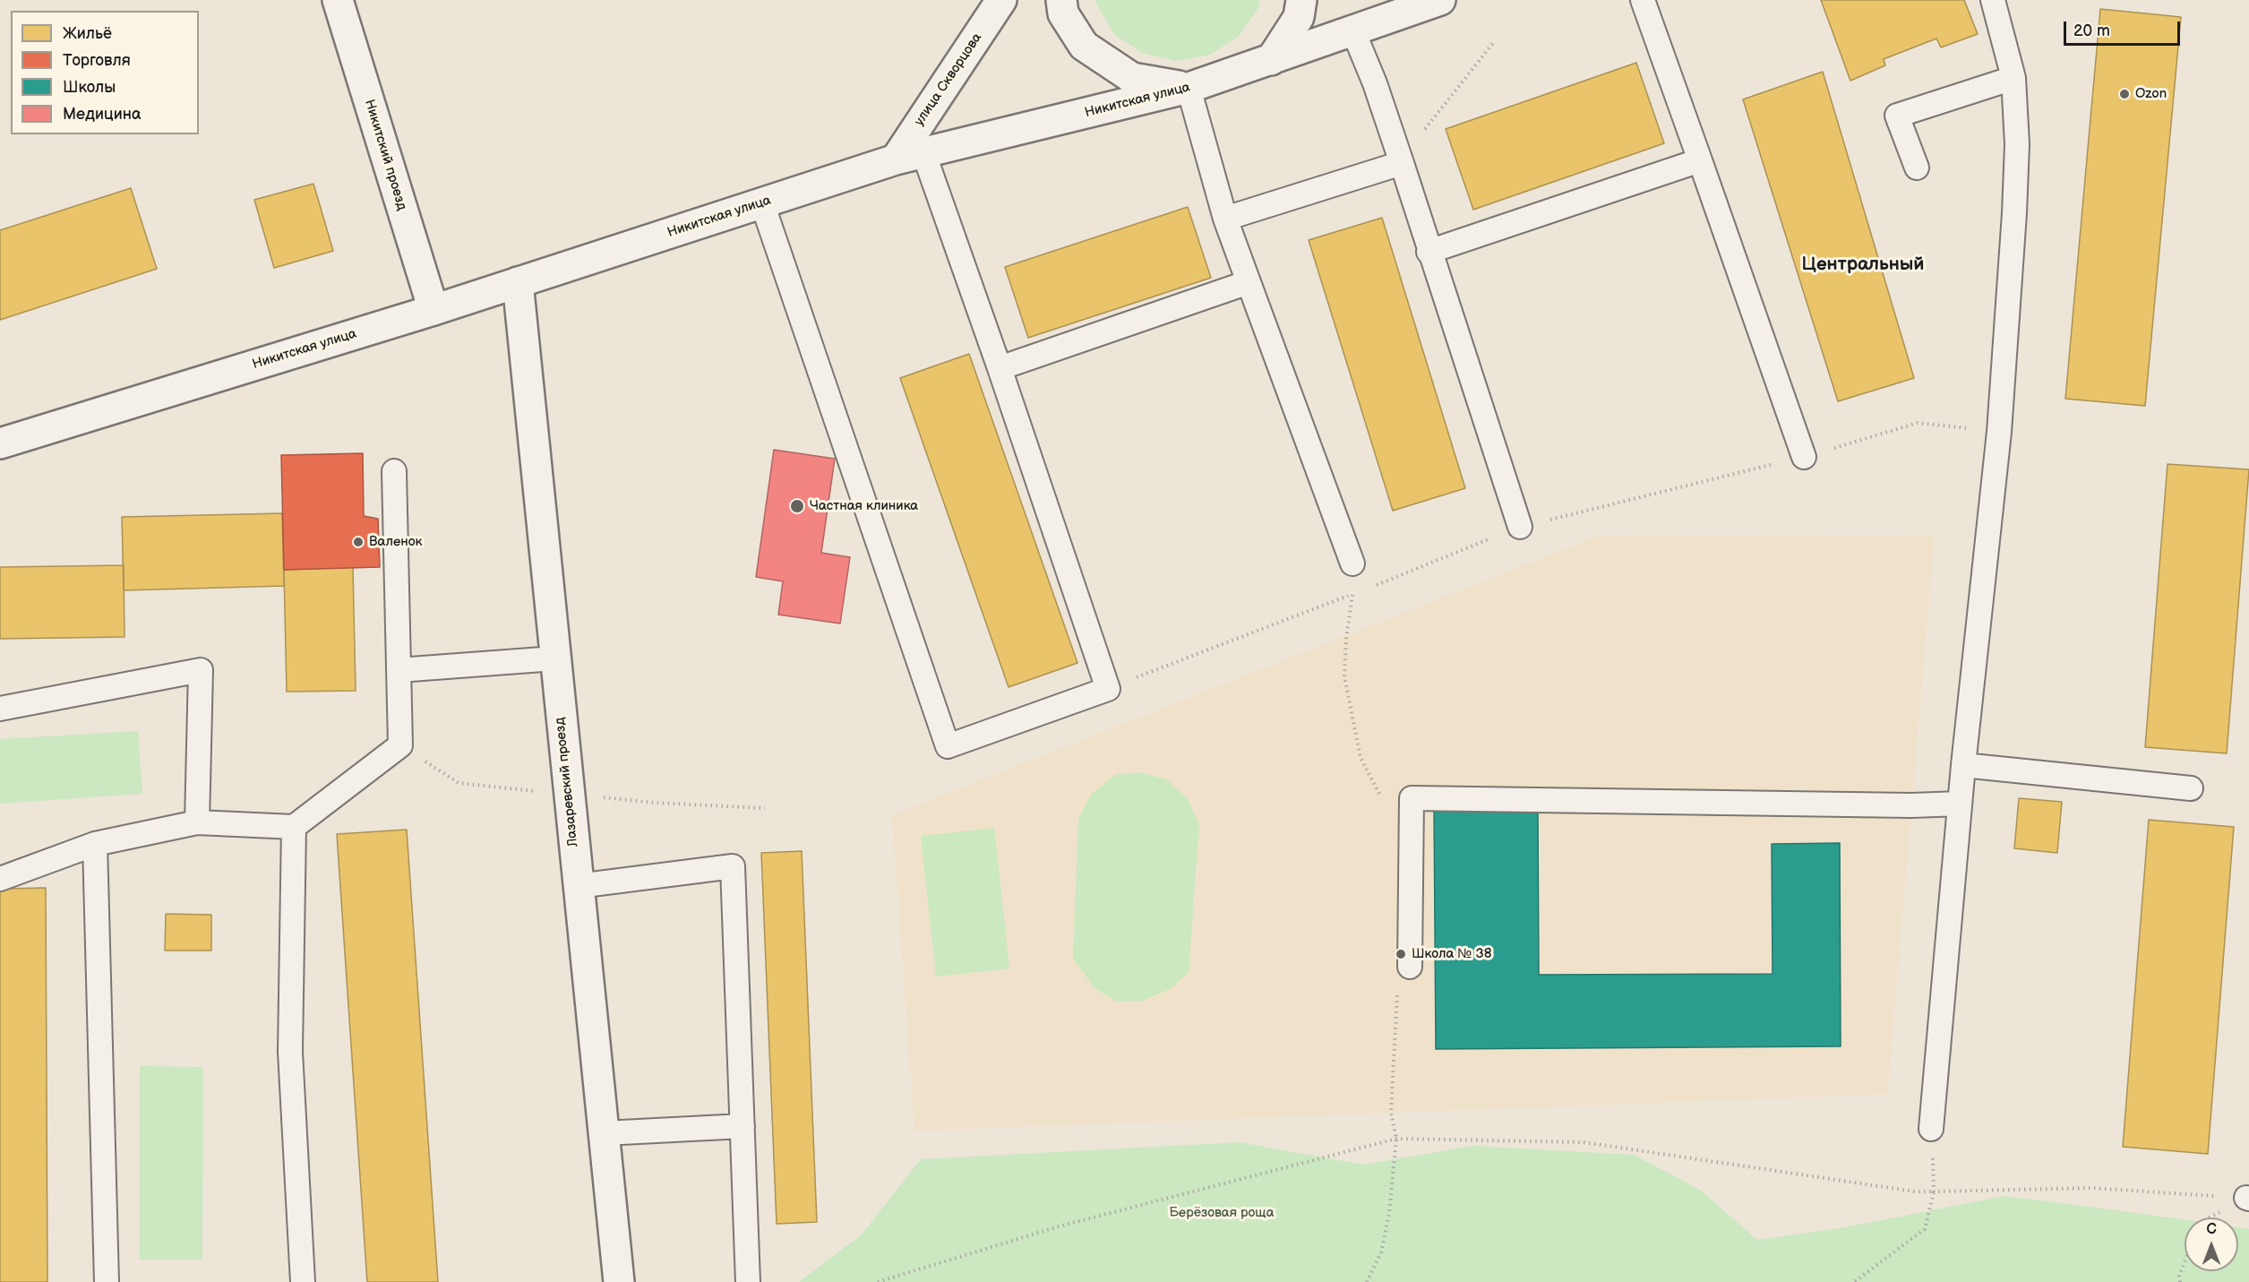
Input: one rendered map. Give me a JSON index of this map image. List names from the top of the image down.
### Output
{
  "streets": {
    "street": [
      "улица Скворцова",
      "Никитская улица",
      "Никитский проезд",
      "Лазаревский проезд"
    ]
  },
  "crossings": [
    ["улица Скворцова", "Никитская улица"],
    ["Никитская улица", "Никитский проезд"],
    ["Никитская улица", "Лазаревский проезд"]
  ],
  "districts": ["Центральный"],
  "parks": ["Берёзовая роща"],
  "places": [
    "Ozon",
    "Частная клиника",
    "Валенок",
    "Школа № 38"
  ],
  "legend": [
    "Жильё",
    "Торговля",
    "Школы",
    "Медицина"
  ],
  "scale_bar": "20 m",
  "north": "top"
}
